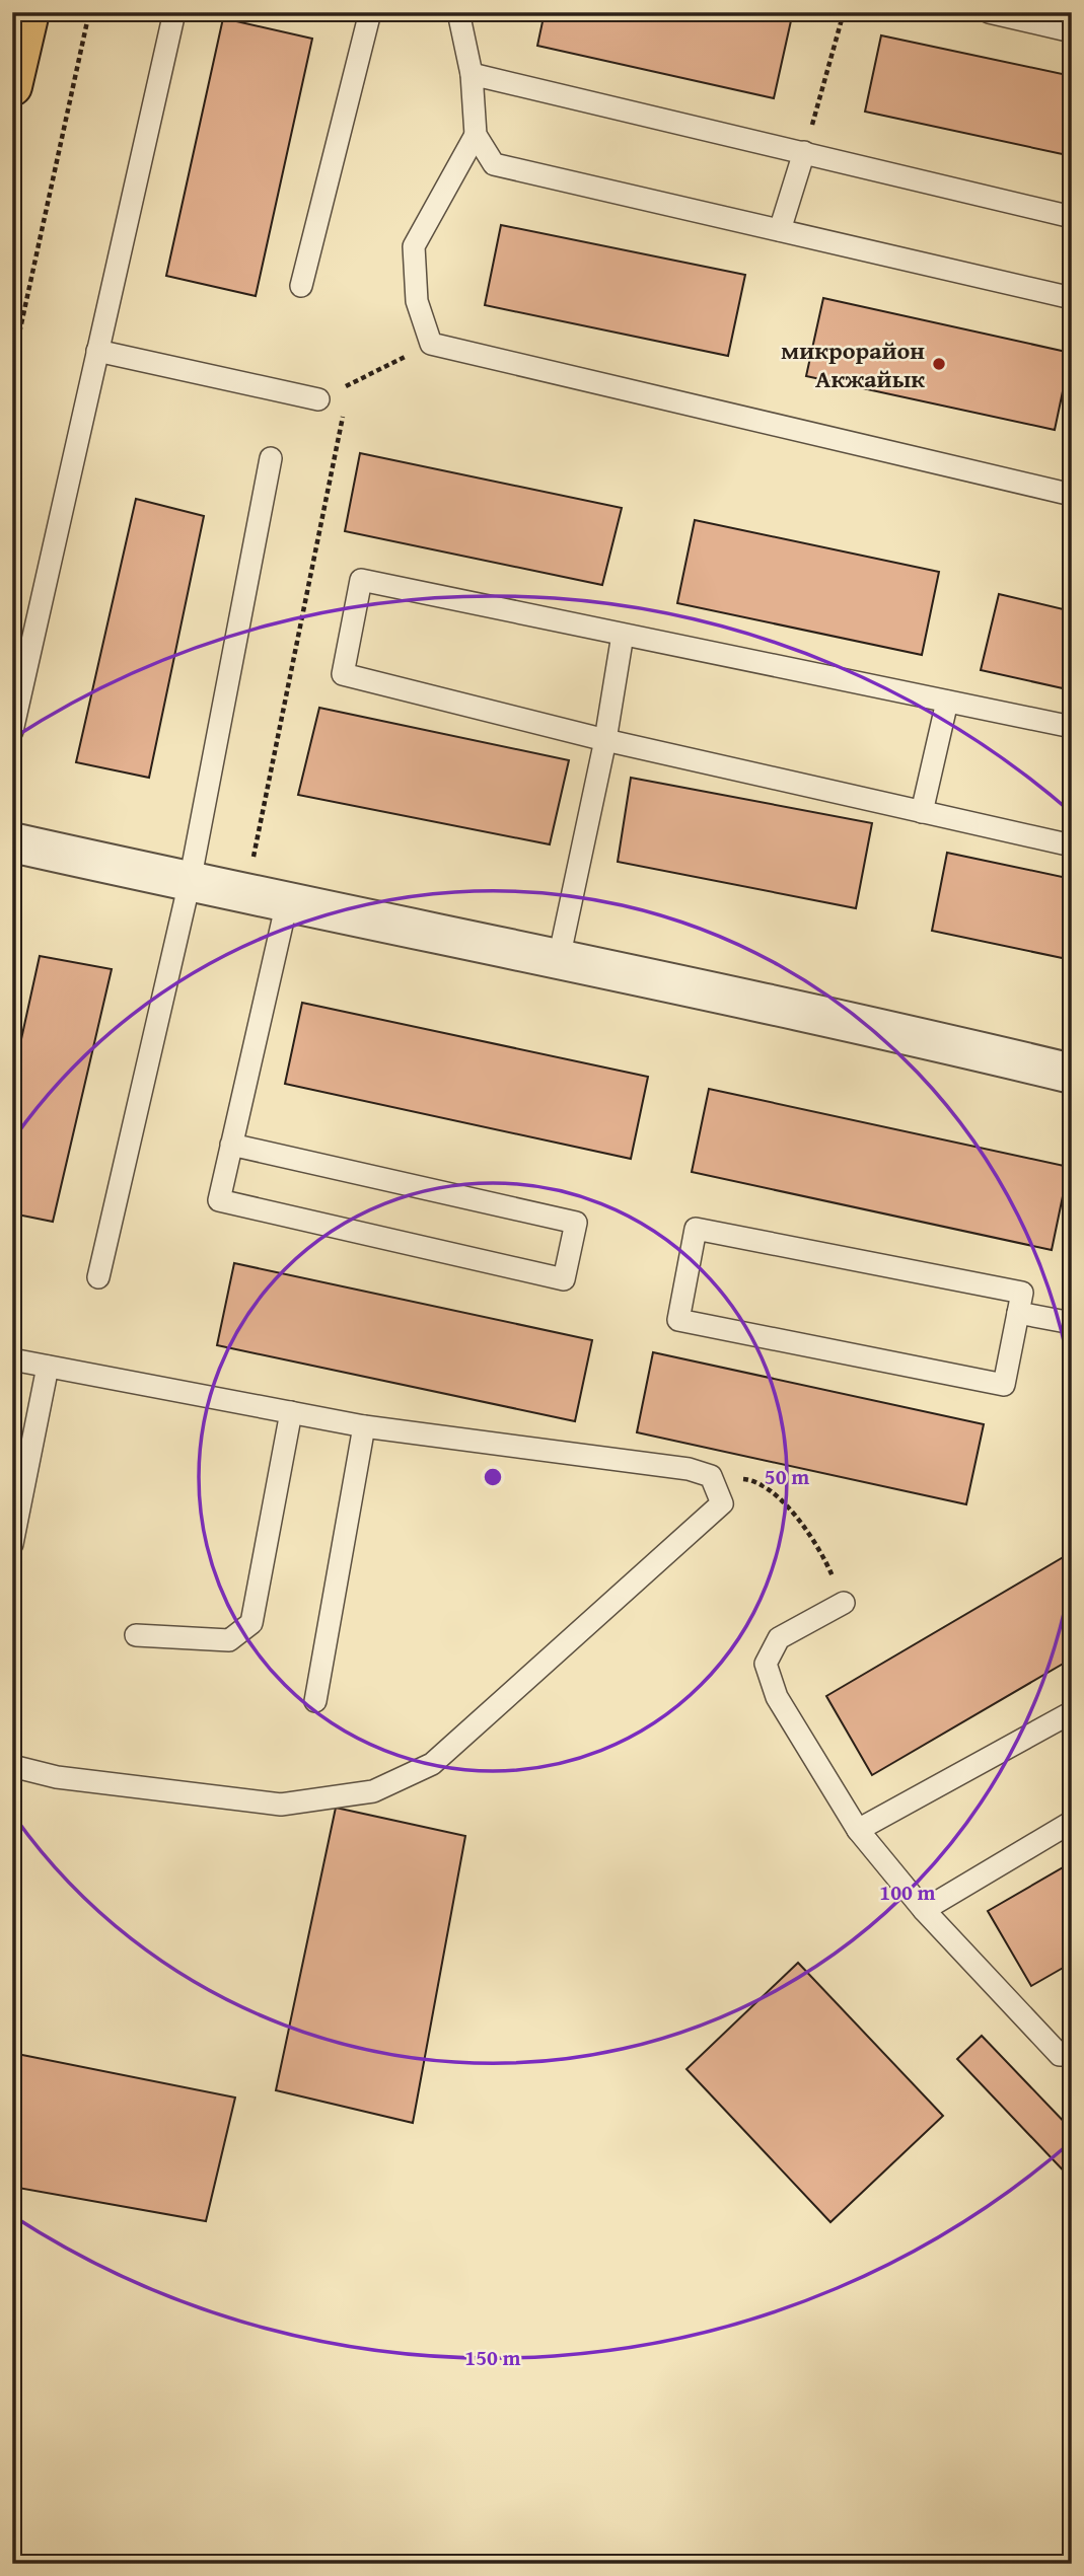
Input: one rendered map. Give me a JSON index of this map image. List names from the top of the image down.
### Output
{
  "places": ["микрорайон Акжайык"],
  "rings": ["50 m", "100 m", "150 m"]
}
